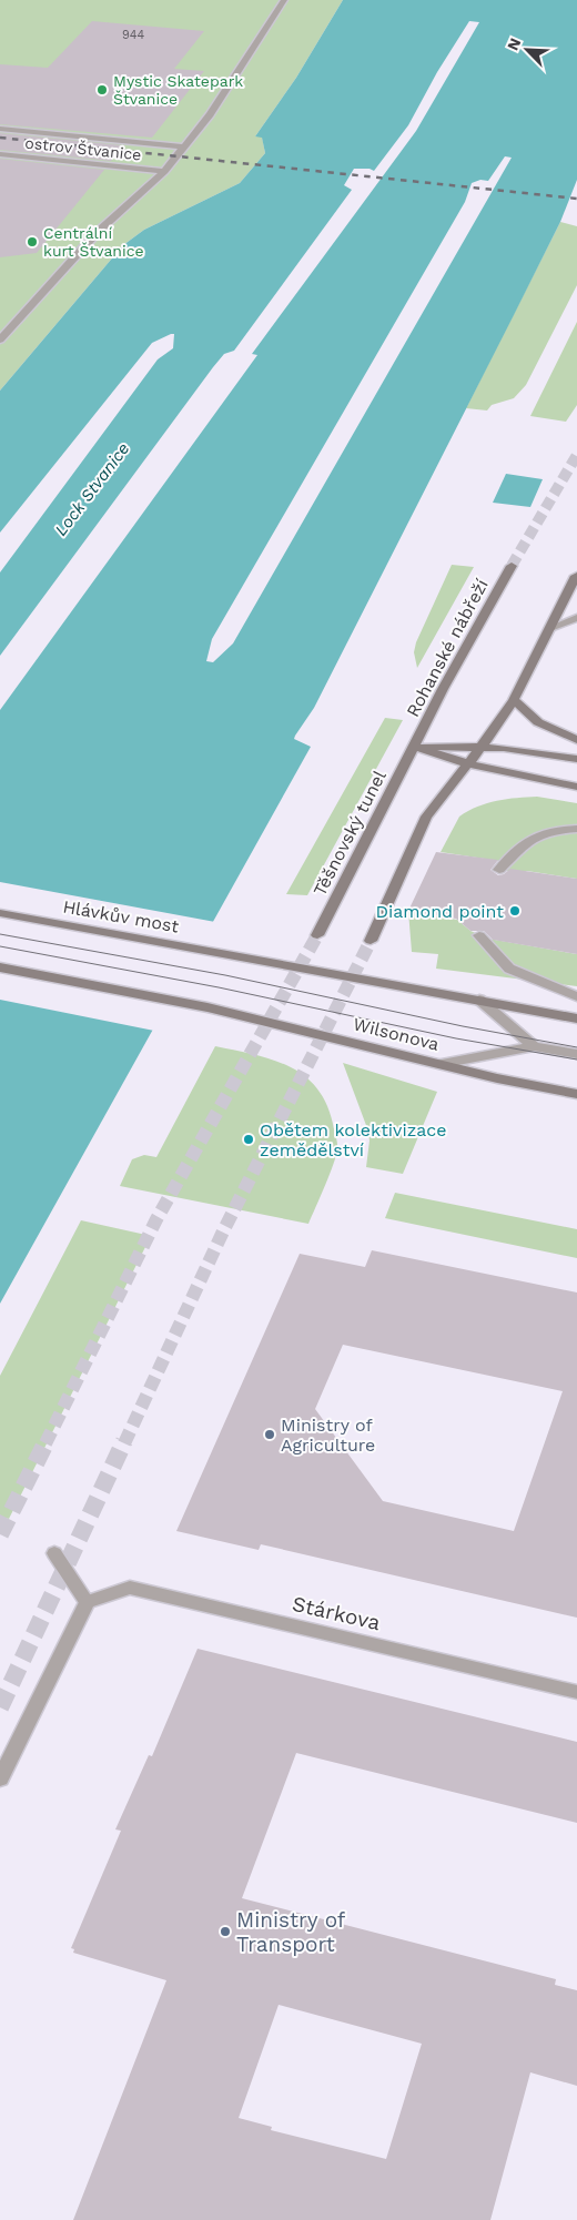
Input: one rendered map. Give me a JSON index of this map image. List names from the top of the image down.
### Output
{
  "streets": {
    "main road": [
      "Rohanské nábřeží",
      "Těšnovský tunel",
      "Hlávkův most",
      "Wilsonova"
    ],
    "street": ["ostrov Štvanice", "Stárkova"]
  },
  "crossings": [
    ["Rohanské nábřeží", "Těšnovský tunel"]
  ],
  "water": ["Lock Stvanice"],
  "places": [
    "Mystic Skatepark Štvanice",
    "Centrální kurt Štvanice",
    "Diamond point",
    "Obětem kolektivizace zemědělství",
    "Ministry of Agriculture",
    "Ministry of Transport"
  ],
  "house_numbers": ["944"],
  "north": "top left"
}
